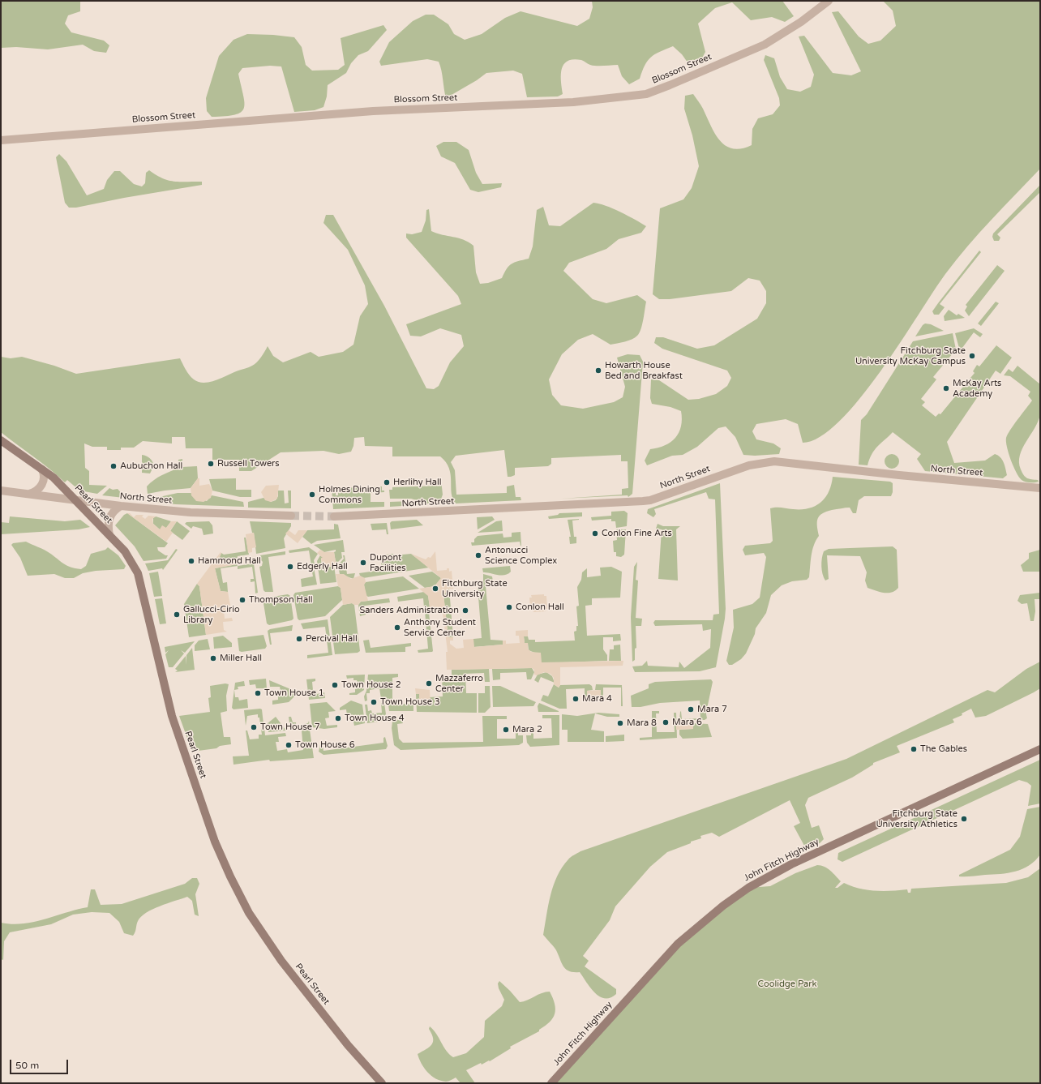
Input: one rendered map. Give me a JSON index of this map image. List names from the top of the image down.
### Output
{
  "streets": {
    "main road": ["Pearl Street", "John Fitch Highway"],
    "street": ["Blossom Street", "North Street"]
  },
  "crossings": [
    ["North Street", "Pearl Street"]
  ],
  "parks": ["Coolidge Park"],
  "places": [
    "Fitchburg State University McKay Campus",
    "Howarth House Bed and Breakfast",
    "McKay Arts Academy",
    "Russell Towers",
    "Aubuchon Hall",
    "Herlihy Hall",
    "Holmes Dining Commons",
    "Conlon Fine Arts",
    "Antonucci Science Complex",
    "Hammond Hall",
    "Dupont Facilities",
    "Edgerly Hall",
    "Fitchburg State University",
    "Thompson Hall",
    "Conlon Hall",
    "Sanders Administration",
    "Gallucci-Cirio Library",
    "Anthony Student Service Center",
    "Percival Hall",
    "Miller Hall",
    "Mazzaferro Center",
    "Town House 2",
    "Town House 1",
    "Mara 4",
    "Town House 3",
    "Mara 7",
    "Town House 4",
    "Mara 6",
    "Mara 8",
    "Town House 7",
    "Mara 2",
    "Town House 6",
    "The Gables",
    "Fitchburg State University Athletics"
  ],
  "scale_bar": "50 m"
}
